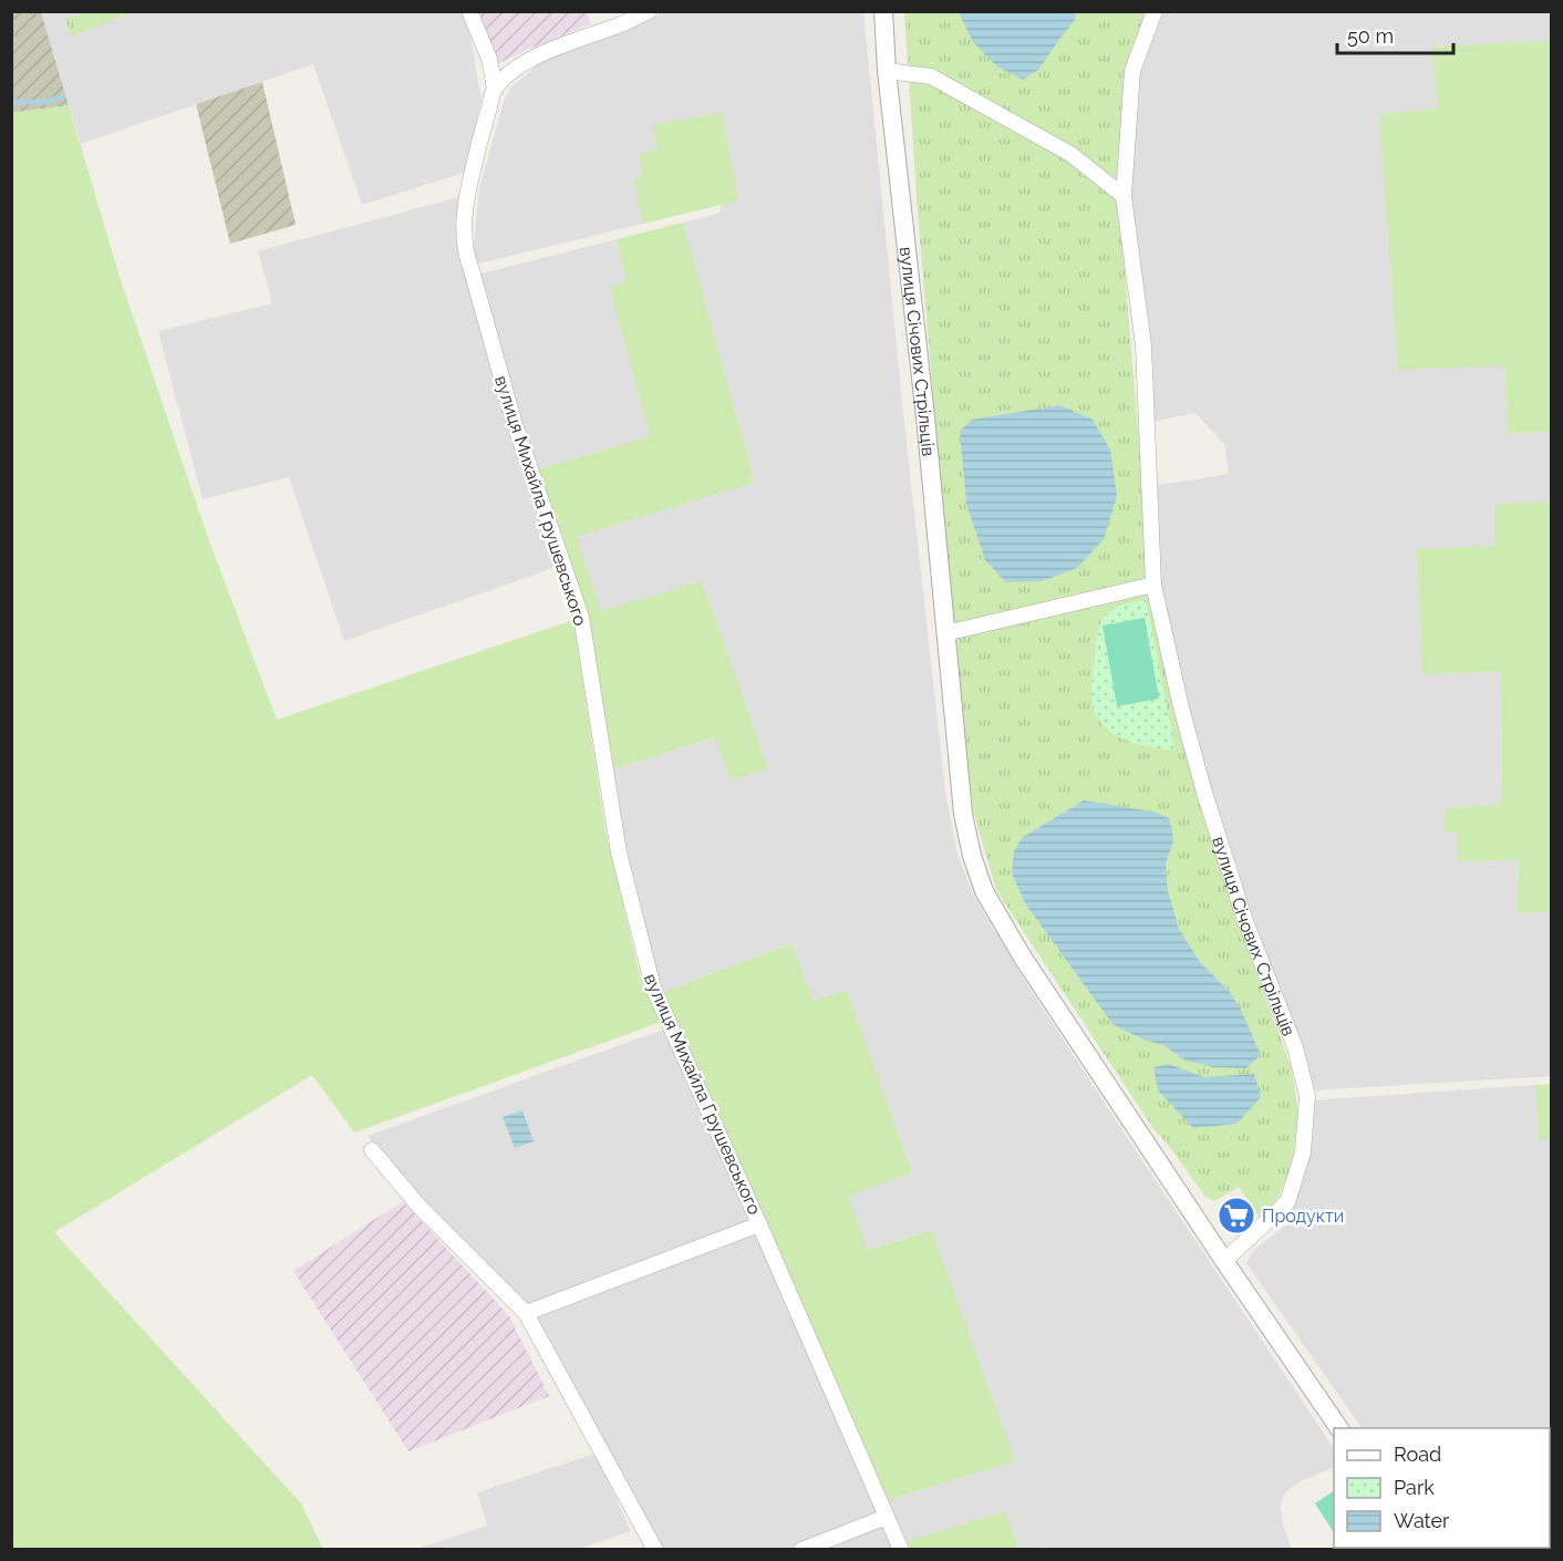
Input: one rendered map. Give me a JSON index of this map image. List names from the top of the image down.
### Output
{
  "streets": {
    "street": ["вулиця Січових Стрільців", "вулиця Михайла Грушевського"]
  },
  "places": {
    "supermarket": ["Продукти"]
  },
  "legend": ["Road", "Park", "Water"],
  "scale_bar": "50 m"
}
